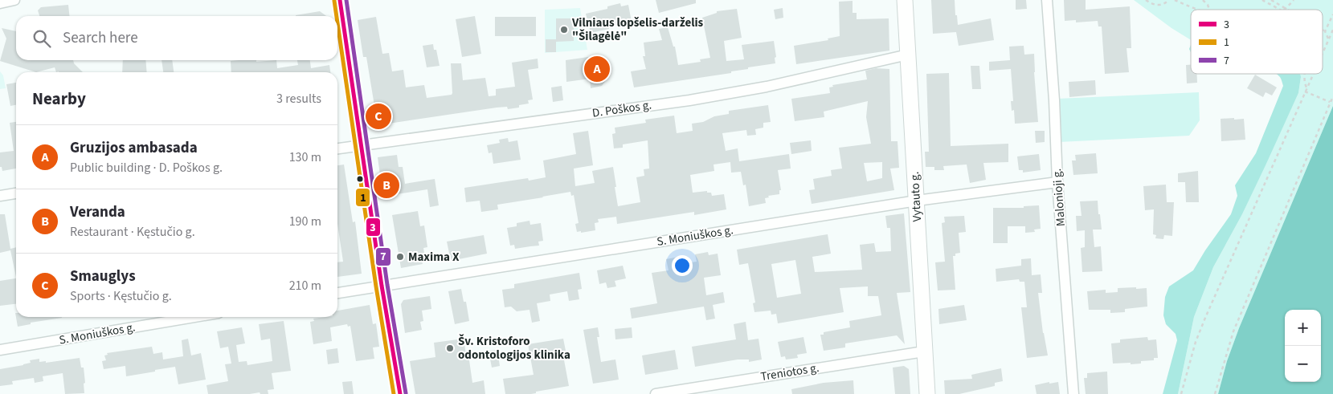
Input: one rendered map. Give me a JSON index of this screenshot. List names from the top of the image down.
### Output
{
  "streets": {
    "main road": ["Vytauto g."],
    "street": [
      "D. Poškos g.",
      "Malonioji g.",
      "S. Moniuškos g.",
      "Treniotos g."
    ]
  },
  "crossings": [
    ["D. Poškos g.", "Vytauto g."],
    ["Vytauto g.", "S. Moniuškos g."],
    ["Vytauto g.", "Treniotos g."],
    ["Malonioji g.", "S. Moniuškos g."]
  ],
  "places": ["Vilniaus lopšelis-darželis \"Šilagėlė\"", "Maxima X", "Šv. Kristoforo odontologijos klinika"],
  "lines": ["transit line 3", "transit line 7", "transit line 1"],
  "legend": ["3", "1", "7"],
  "page": {
    "search": "Search here",
    "pins": ["A", "C", "B"],
    "heading": ["Nearby", "3 results"],
    "list": [
      {
        "mark": "A",
        "name": "Gruzijos ambasada",
        "note": "Public building · D. Poškos g.",
        "value": "130 m"
      },
      {
        "mark": "B",
        "name": "Veranda",
        "note": "Restaurant · Kęstučio g.",
        "value": "190 m"
      },
      {
        "mark": "C",
        "name": "Smauglys",
        "note": "Sports · Kęstučio g.",
        "value": "210 m"
      }
    ],
    "map_buttons": ["+", "−"]
  }
}
